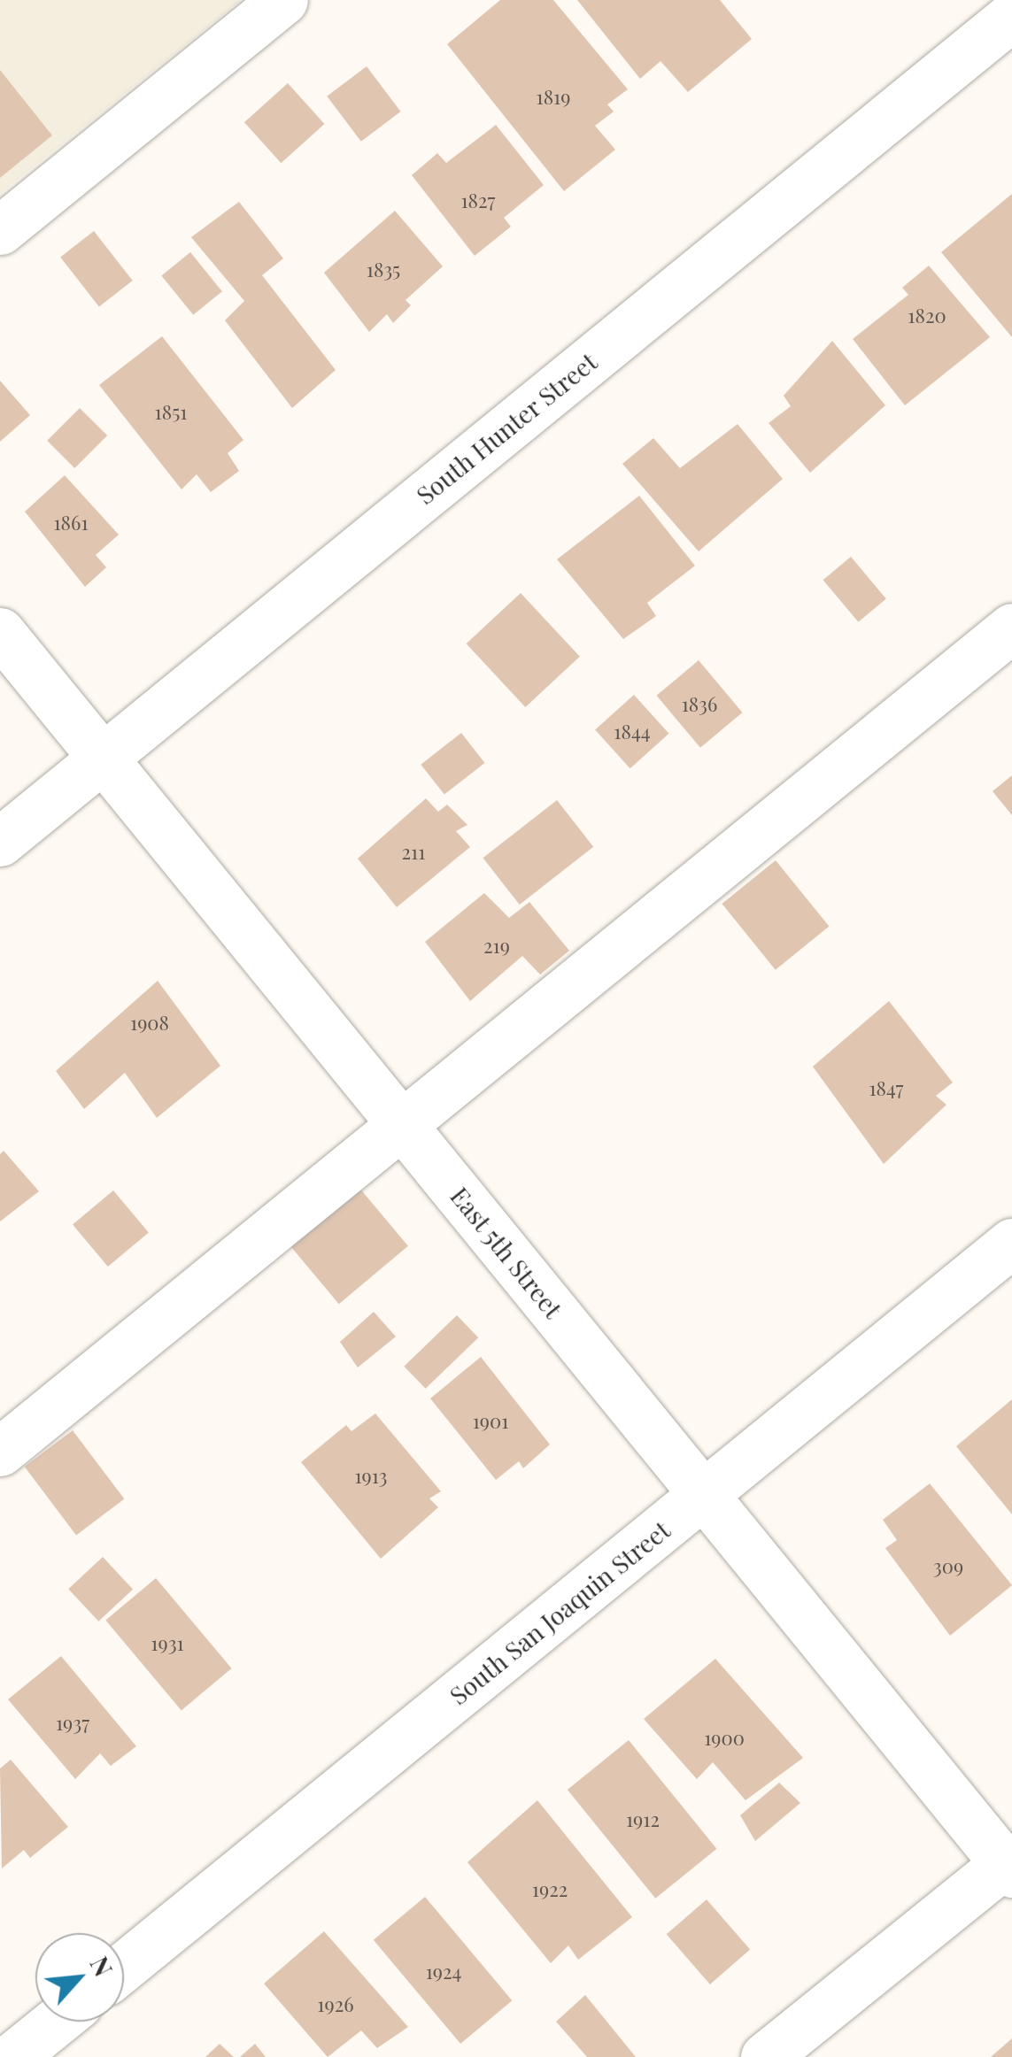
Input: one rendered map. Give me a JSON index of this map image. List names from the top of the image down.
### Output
{
  "streets": {
    "street": ["South Hunter Street", "East 5th Street", "South San Joaquin Street"]
  },
  "crossings": [
    ["South Hunter Street", "East 5th Street"],
    ["East 5th Street", "South San Joaquin Street"]
  ],
  "house_numbers": [
    "1819",
    "1827",
    "1835",
    "1820",
    "1851",
    "1861",
    "1836",
    "1844",
    "211",
    "219",
    "1908",
    "1847",
    "1901",
    "1913",
    "309",
    "1931",
    "1937",
    "1900",
    "1912",
    "1922",
    "1924",
    "1926"
  ],
  "north": "top right"
}
